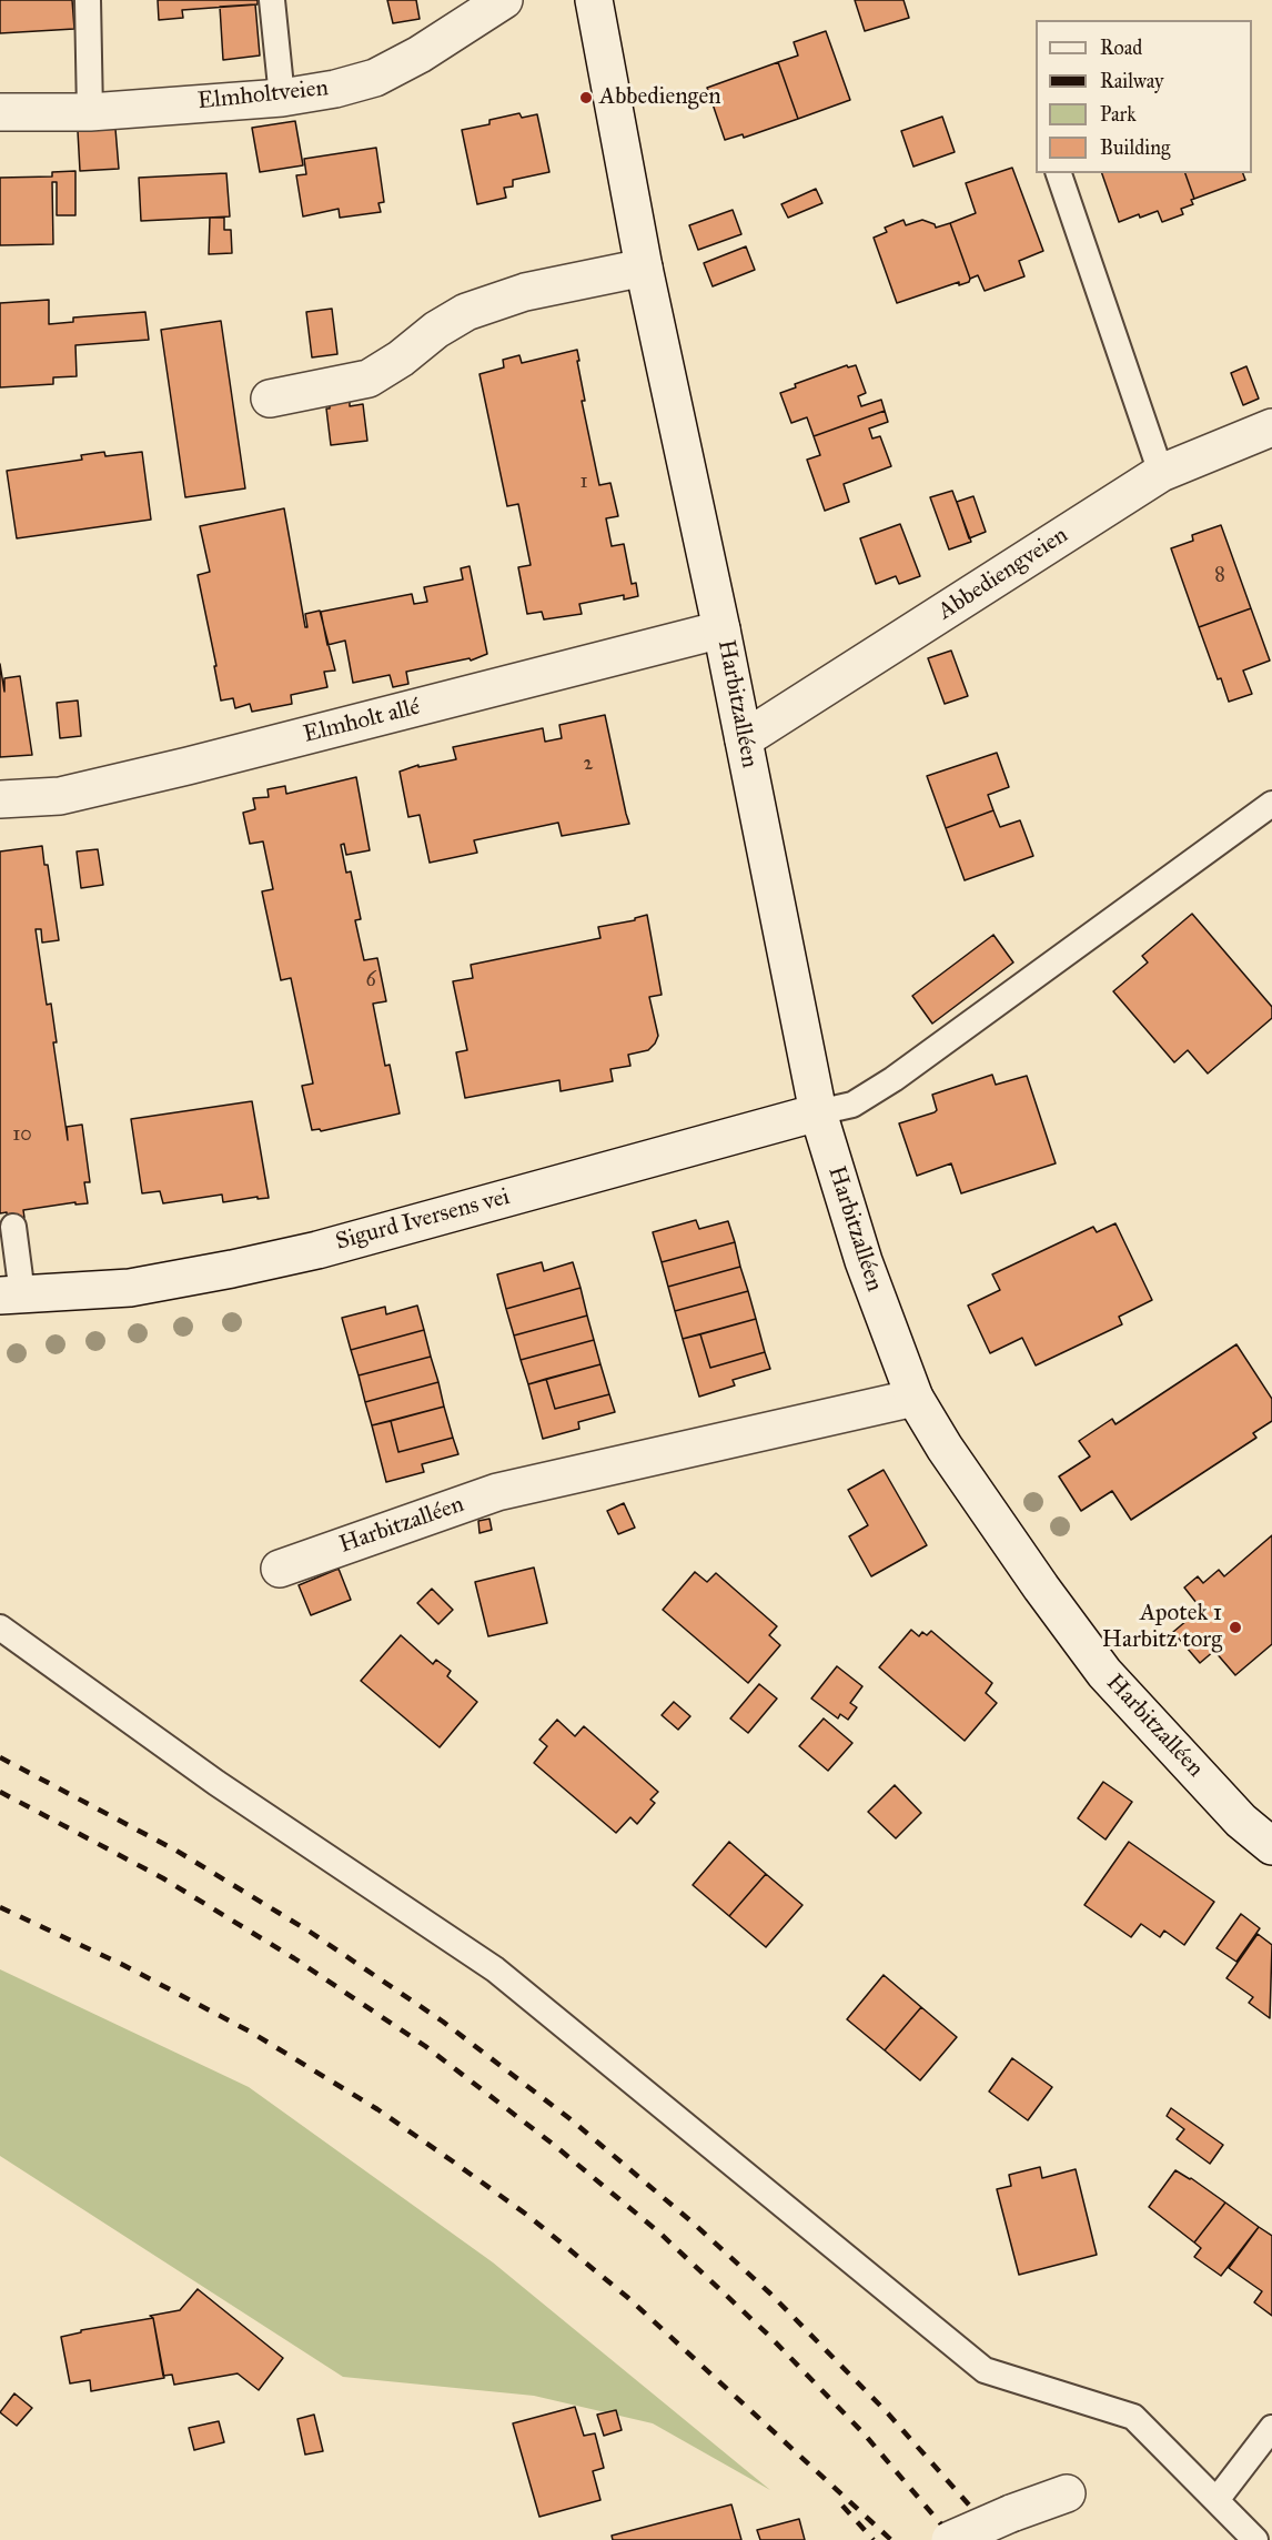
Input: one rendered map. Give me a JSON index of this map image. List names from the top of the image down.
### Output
{
  "streets": {
    "street": [
      "Elmholtveien",
      "Abbediengveien",
      "Harbitzalléen",
      "Elmholt allé",
      "Sigurd Iversens vei"
    ]
  },
  "crossings": [
    ["Abbediengveien", "Harbitzalléen"],
    ["Harbitzalléen", "Elmholt allé"],
    ["Harbitzalléen", "Sigurd Iversens vei"]
  ],
  "places": ["Abbediengen", "Apotek 1 Harbitz torg"],
  "house_numbers": [
    "1",
    "8",
    "2",
    "6",
    "10"
  ],
  "legend": [
    "Road",
    "Railway",
    "Park",
    "Building"
  ]
}
